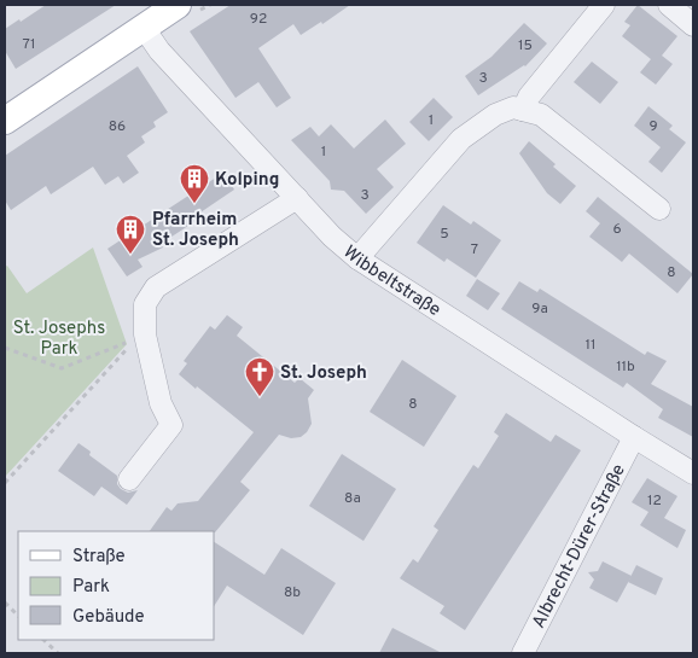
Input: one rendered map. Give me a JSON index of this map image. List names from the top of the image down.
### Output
{
  "streets": {
    "street": ["Wibbeltstraße", "Albrecht-Dürer-Straße"]
  },
  "crossings": [
    ["Wibbeltstraße", "Albrecht-Dürer-Straße"]
  ],
  "parks": ["St. Josephs Park"],
  "places": {
    "building": ["Kolping", "Pfarrheim St. Joseph"],
    "church": ["St. Joseph"]
  },
  "house_numbers": [
    "92",
    "71",
    "15",
    "3",
    "1",
    "86",
    "9",
    "1",
    "3",
    "6",
    "5",
    "7",
    "8",
    "9a",
    "11",
    "11b",
    "8",
    "8a",
    "12",
    "8b"
  ],
  "legend": ["Straße", "Park", "Gebäude"]
}
